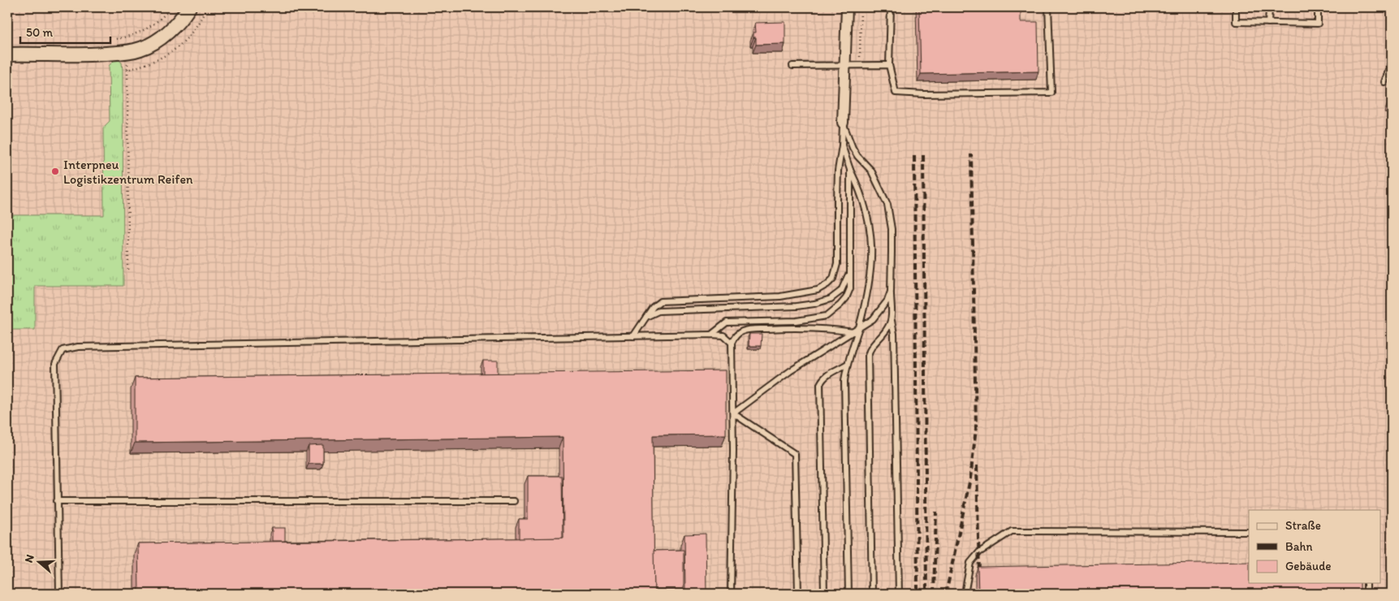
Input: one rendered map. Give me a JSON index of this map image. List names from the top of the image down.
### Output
{
  "places": ["Interpneu Logistikzentrum Reifen"],
  "legend": ["Straße", "Bahn", "Gebäude"],
  "scale_bar": "50 m",
  "north": "left"
}
